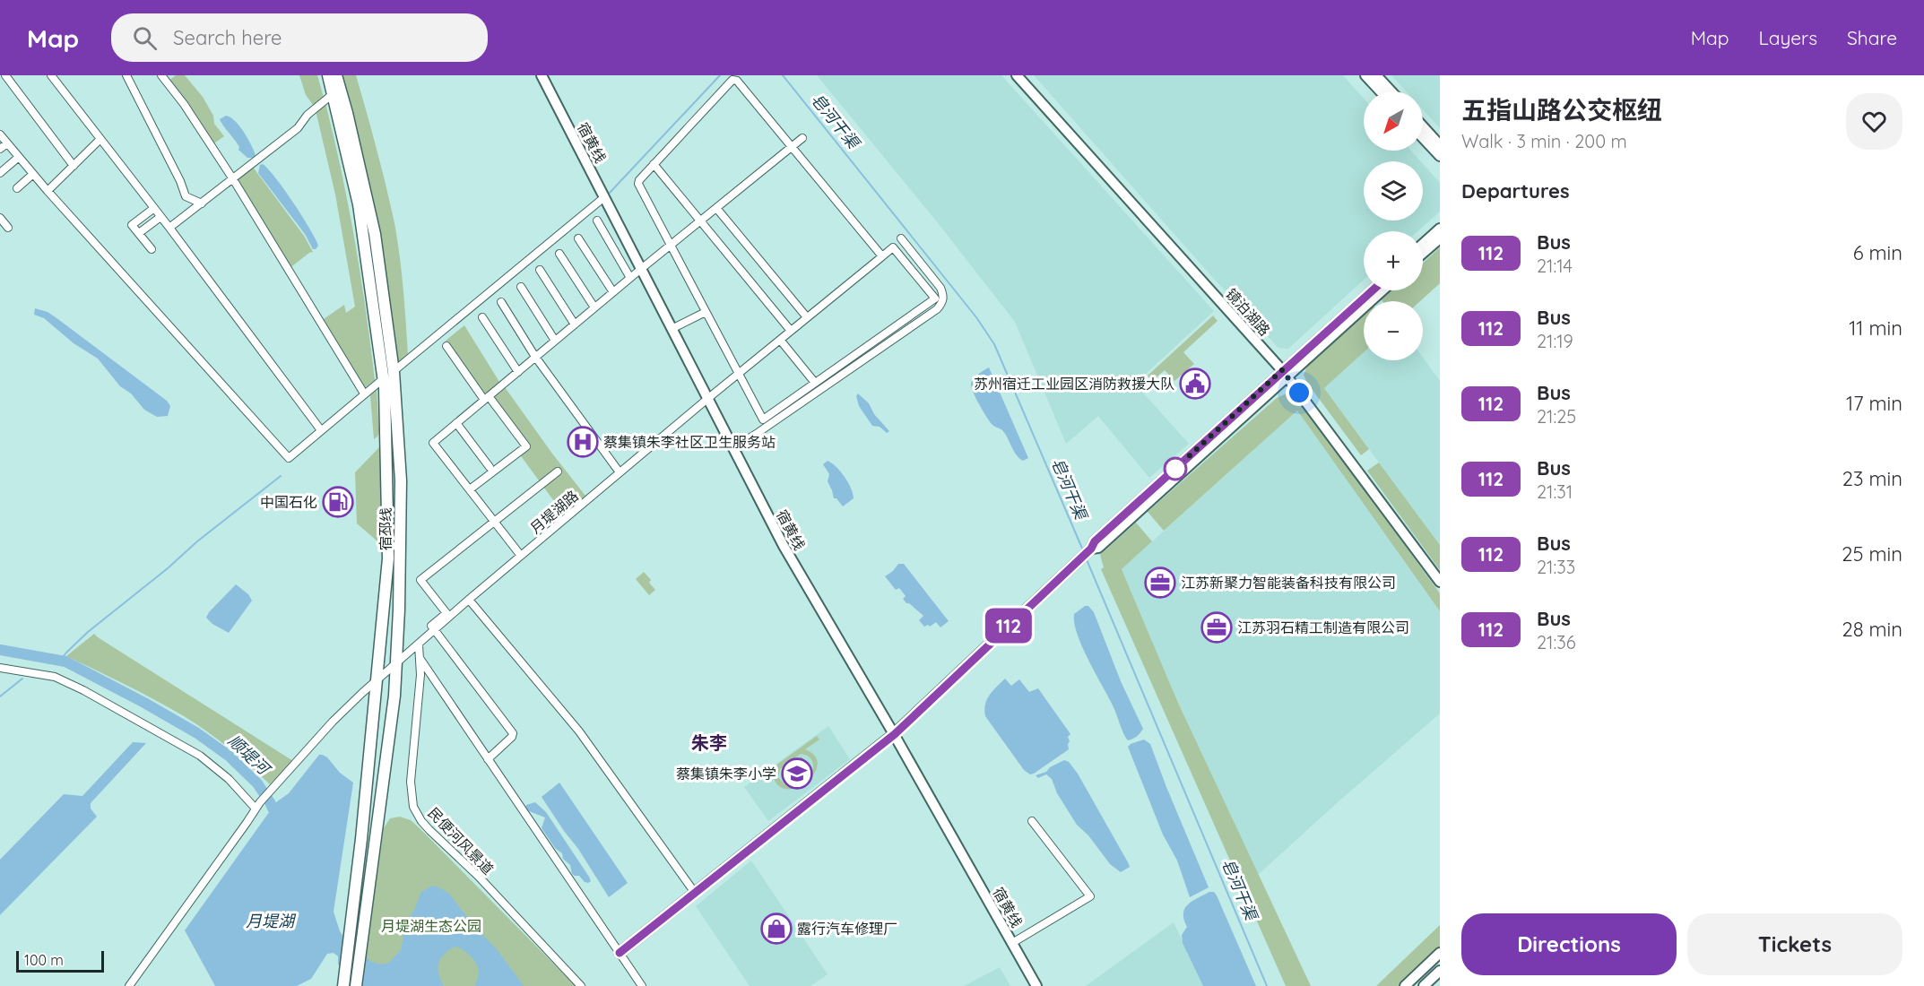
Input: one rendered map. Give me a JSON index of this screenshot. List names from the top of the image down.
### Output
{
  "streets": {
    "main road": ["宿黄线", "镜泊湖路", "宿邳线"],
    "street": ["月堤湖路", "民便河风景道"]
  },
  "crossings": [
    ["宿黄线", "月堤湖路"],
    ["月堤湖路", "宿邳线"],
    ["月堤湖路", "民便河风景道"]
  ],
  "districts": ["朱李"],
  "water": ["皂河干渠", "顺堤河", "月堤湖"],
  "parks": ["月堤湖生态公园"],
  "places": {
    "public building": ["苏州宿迁工业园区消防救援大队"],
    "hospital": ["蔡集镇朱李社区卫生服务站"],
    "fuel station": ["中国石化"],
    "office": ["江苏新聚力智能装备科技有限公司", "江苏羽石精工制造有限公司"],
    "school or university": ["蔡集镇朱李小学"],
    "shop": ["露行汽车修理厂"]
  },
  "lines": ["bus line 112"],
  "scale_bar": "100 m",
  "north": "bottom left",
  "page": {
    "header": "Map",
    "search": "Search here",
    "nav": ["Map", "Layers", "Share"],
    "on_map": "112",
    "heading": [
      ["五指山路公交枢纽", "Walk · 3 min · 200 m"],
      "Departures"
    ],
    "map_buttons": ["+", "−"],
    "list": [
      {
        "mark": "112",
        "name": "Bus",
        "note": "21:14",
        "value": "6 min"
      },
      {
        "mark": "112",
        "name": "Bus",
        "note": "21:19",
        "value": "11 min"
      },
      {
        "mark": "112",
        "name": "Bus",
        "note": "21:25",
        "value": "17 min"
      },
      {
        "mark": "112",
        "name": "Bus",
        "note": "21:31",
        "value": "23 min"
      },
      {
        "mark": "112",
        "name": "Bus",
        "note": "21:33",
        "value": "25 min"
      },
      {
        "mark": "112",
        "name": "Bus",
        "note": "21:36",
        "value": "28 min"
      }
    ],
    "buttons": ["Directions", "Tickets"],
    "scale": "100 m"
  }
}
